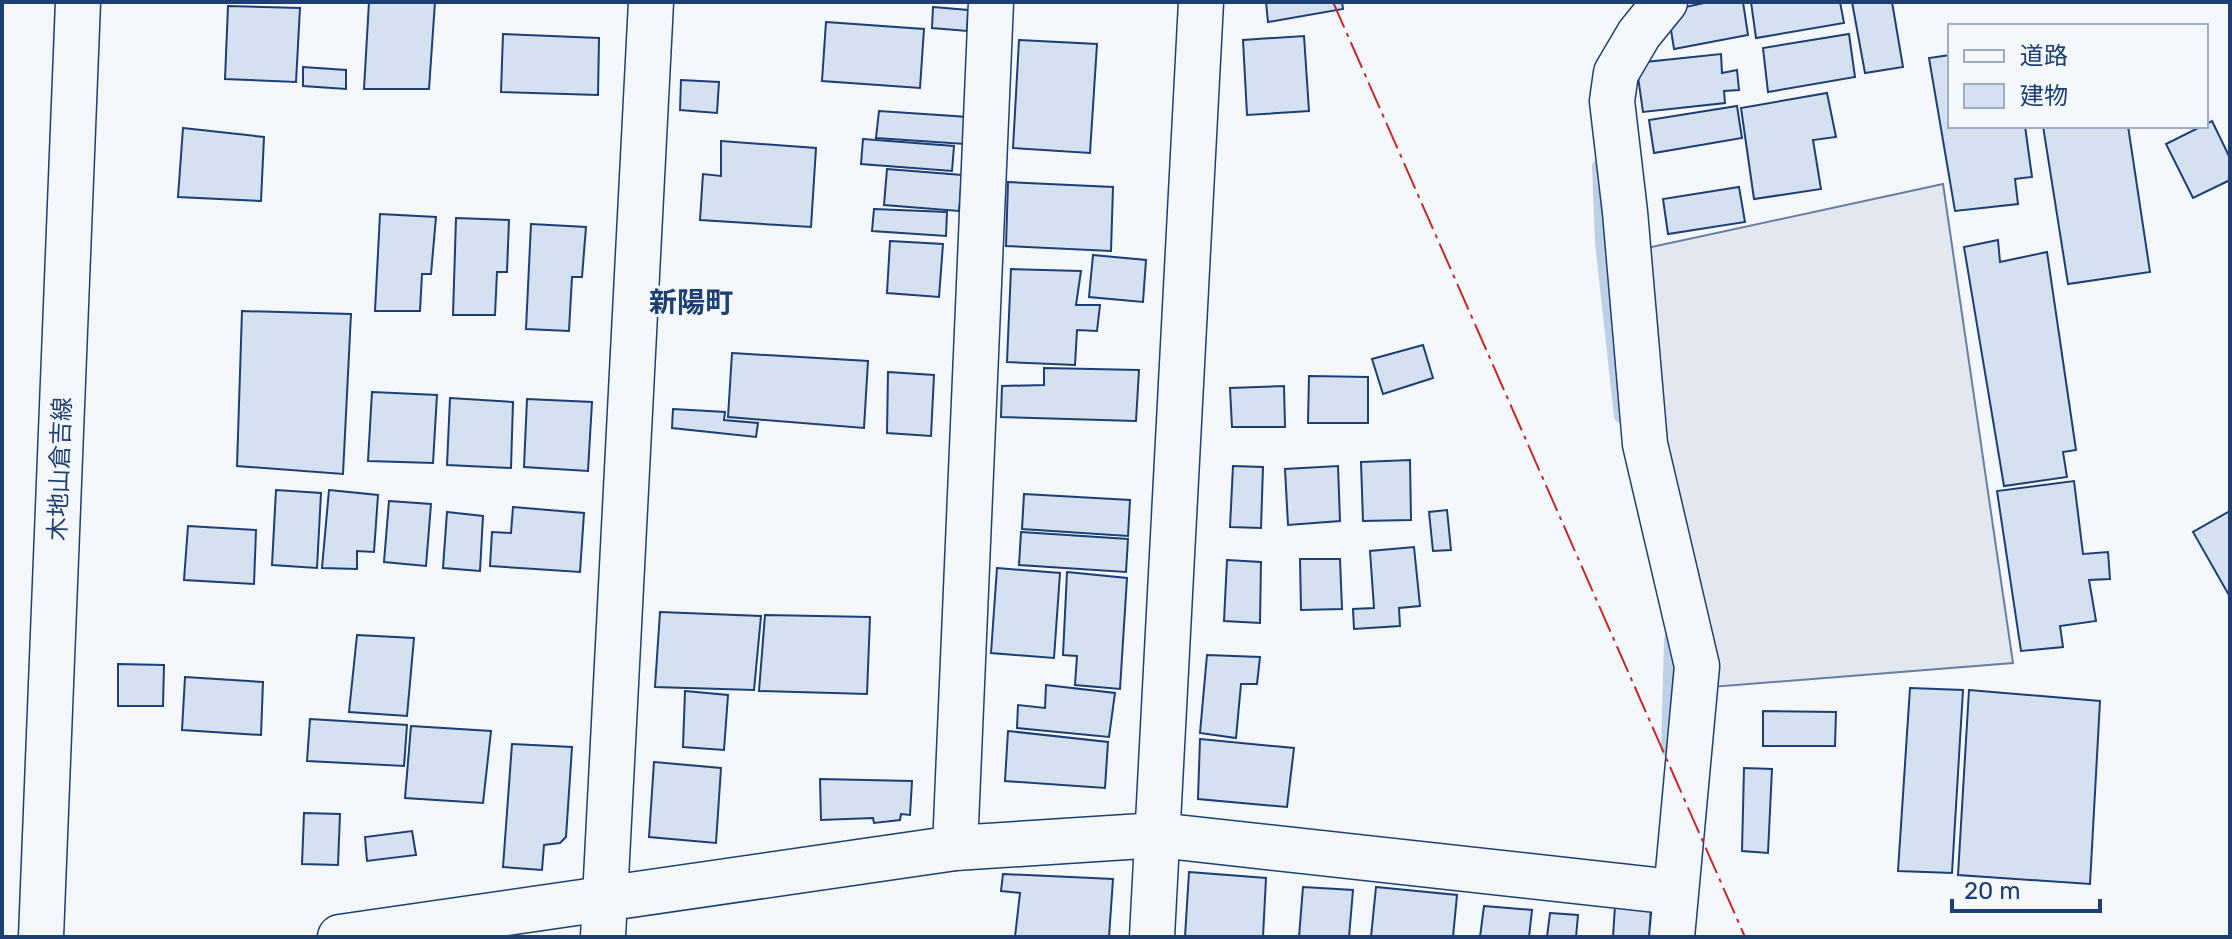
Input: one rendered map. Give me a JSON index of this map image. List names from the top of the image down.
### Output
{
  "streets": {
    "street": ["木地山倉吉線"]
  },
  "districts": ["新陽町"],
  "legend": ["道路", "建物"],
  "scale_bar": "20 m"
}
